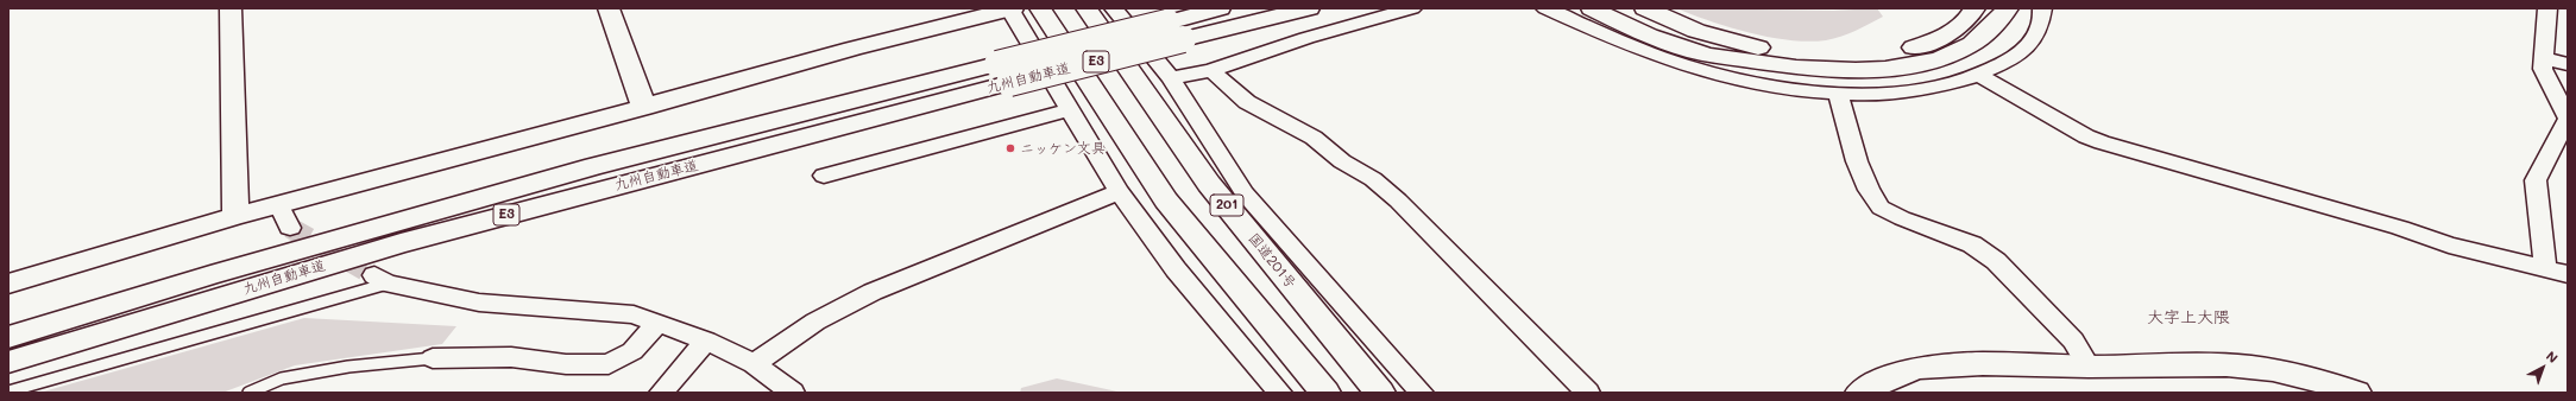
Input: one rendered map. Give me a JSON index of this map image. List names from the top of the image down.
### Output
{
  "streets": {
    "main road": [
      "E3",
      "九州自動車道",
      "201",
      "国道201号"
    ]
  },
  "districts": ["大字上大隈"],
  "places": ["ニッケン文具"],
  "north": "top right"
}
